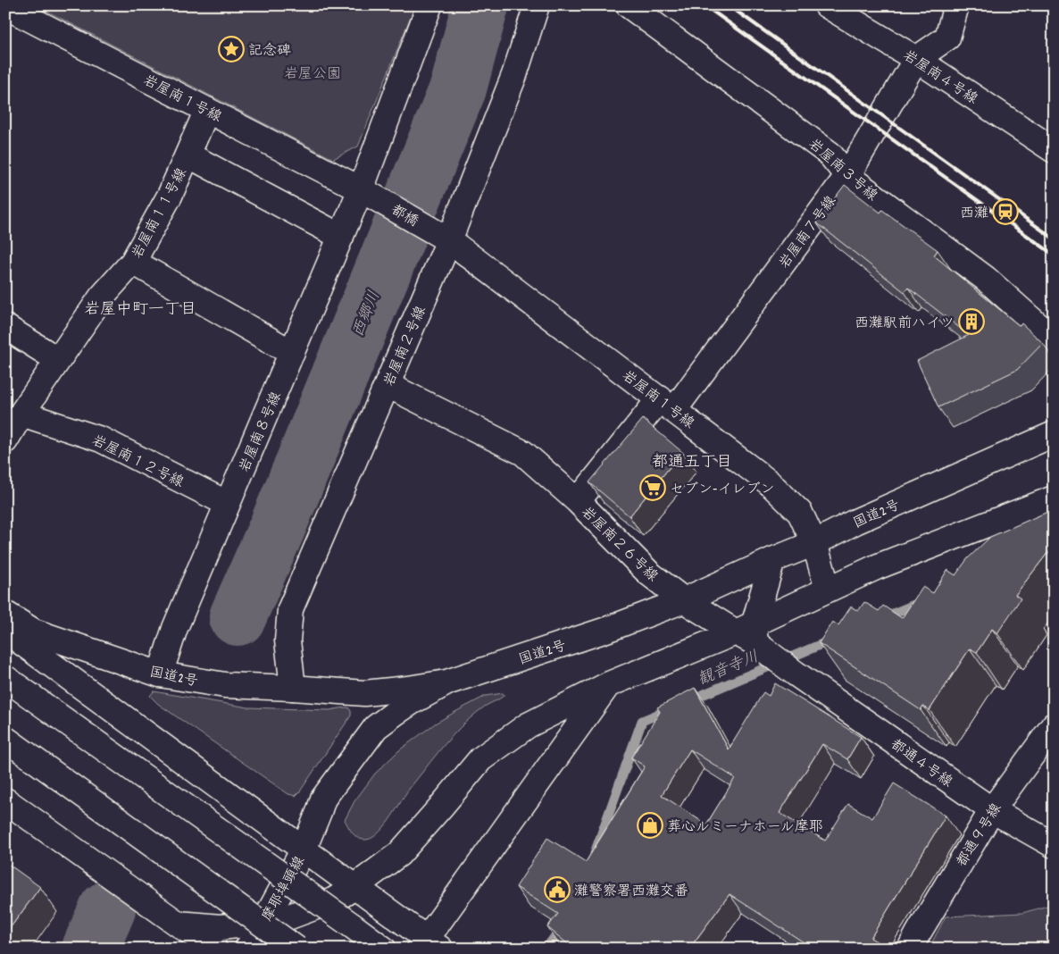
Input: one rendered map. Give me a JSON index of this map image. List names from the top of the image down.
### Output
{
  "streets": {
    "main road": [
      "岩屋南４号線",
      "岩屋南１号線",
      "岩屋南３号線",
      "岩屋南１１号線",
      "都橋",
      "岩屋南７号線",
      "岩屋南２号線",
      "岩屋南８号線",
      "岩屋南１２号線",
      "国道2号",
      "岩屋南２６号線",
      "都通４号線",
      "都通９号線",
      "摩耶埠頭線"
    ]
  },
  "crossings": [
    ["岩屋南４号線", "岩屋南７号線"],
    ["岩屋南１号線", "岩屋南１１号線"],
    ["岩屋南１号線", "都橋"],
    ["岩屋南１号線", "岩屋南７号線"],
    ["岩屋南１号線", "岩屋南２号線"],
    ["岩屋南１号線", "岩屋南８号線"],
    ["岩屋南１号線", "国道2号"],
    ["岩屋南１号線", "岩屋南２６号線"],
    ["岩屋南３号線", "岩屋南７号線"],
    ["岩屋南１１号線", "岩屋南１２号線"],
    ["都橋", "岩屋南２号線"],
    ["都橋", "岩屋南８号線"],
    ["岩屋南７号線", "岩屋南２６号線"],
    ["岩屋南２号線", "国道2号"],
    ["岩屋南８号線", "岩屋南１２号線"],
    ["岩屋南８号線", "国道2号"],
    ["国道2号", "岩屋南２６号線"],
    ["国道2号", "摩耶埠頭線"],
    ["岩屋南２６号線", "都通４号線"],
    ["都通４号線", "都通９号線"]
  ],
  "districts": ["岩屋中町一丁目", "都通五丁目"],
  "water": ["西郷川", "観音寺川"],
  "parks": ["岩屋公園"],
  "places": {
    "place": ["記念碑"],
    "station": ["西灘"],
    "building": ["西灘駅前ハイツ"],
    "supermarket": ["セブン-イレブン"],
    "shop": ["葬心ルミーナホール摩耶"],
    "public building": ["灘警察署西灘交番"]
  }
}
